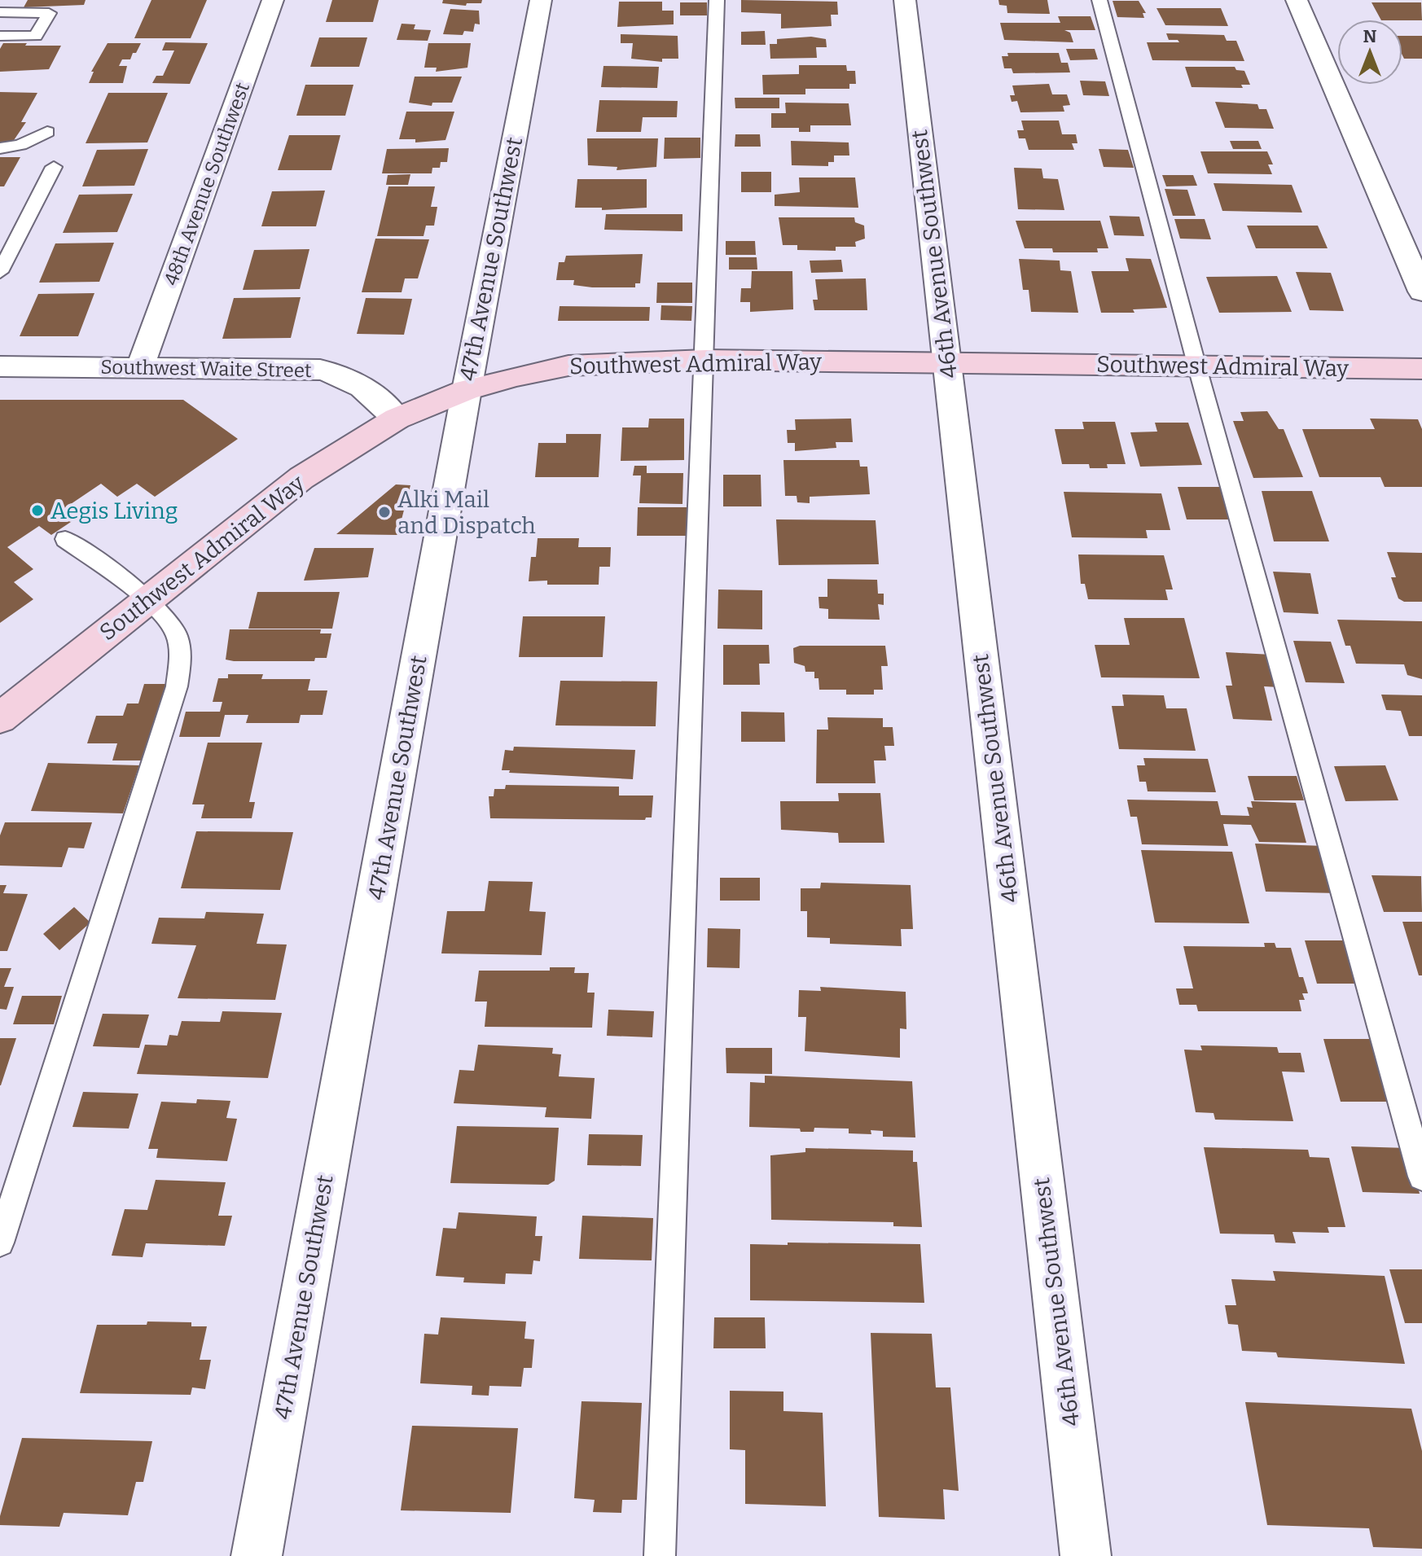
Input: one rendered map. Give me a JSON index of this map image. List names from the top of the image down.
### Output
{
  "streets": {
    "main road": ["Southwest Admiral Way"],
    "street": [
      "48th Avenue Southwest",
      "46th Avenue Southwest",
      "47th Avenue Southwest",
      "Southwest Waite Street"
    ]
  },
  "crossings": [
    ["48th Avenue Southwest", "Southwest Waite Street"],
    ["46th Avenue Southwest", "Southwest Admiral Way"],
    ["47th Avenue Southwest", "Southwest Admiral Way"],
    ["Southwest Admiral Way", "Southwest Waite Street"]
  ],
  "places": ["Aegis Living", "Alki Mail and Dispatch"],
  "north": "top"
}
